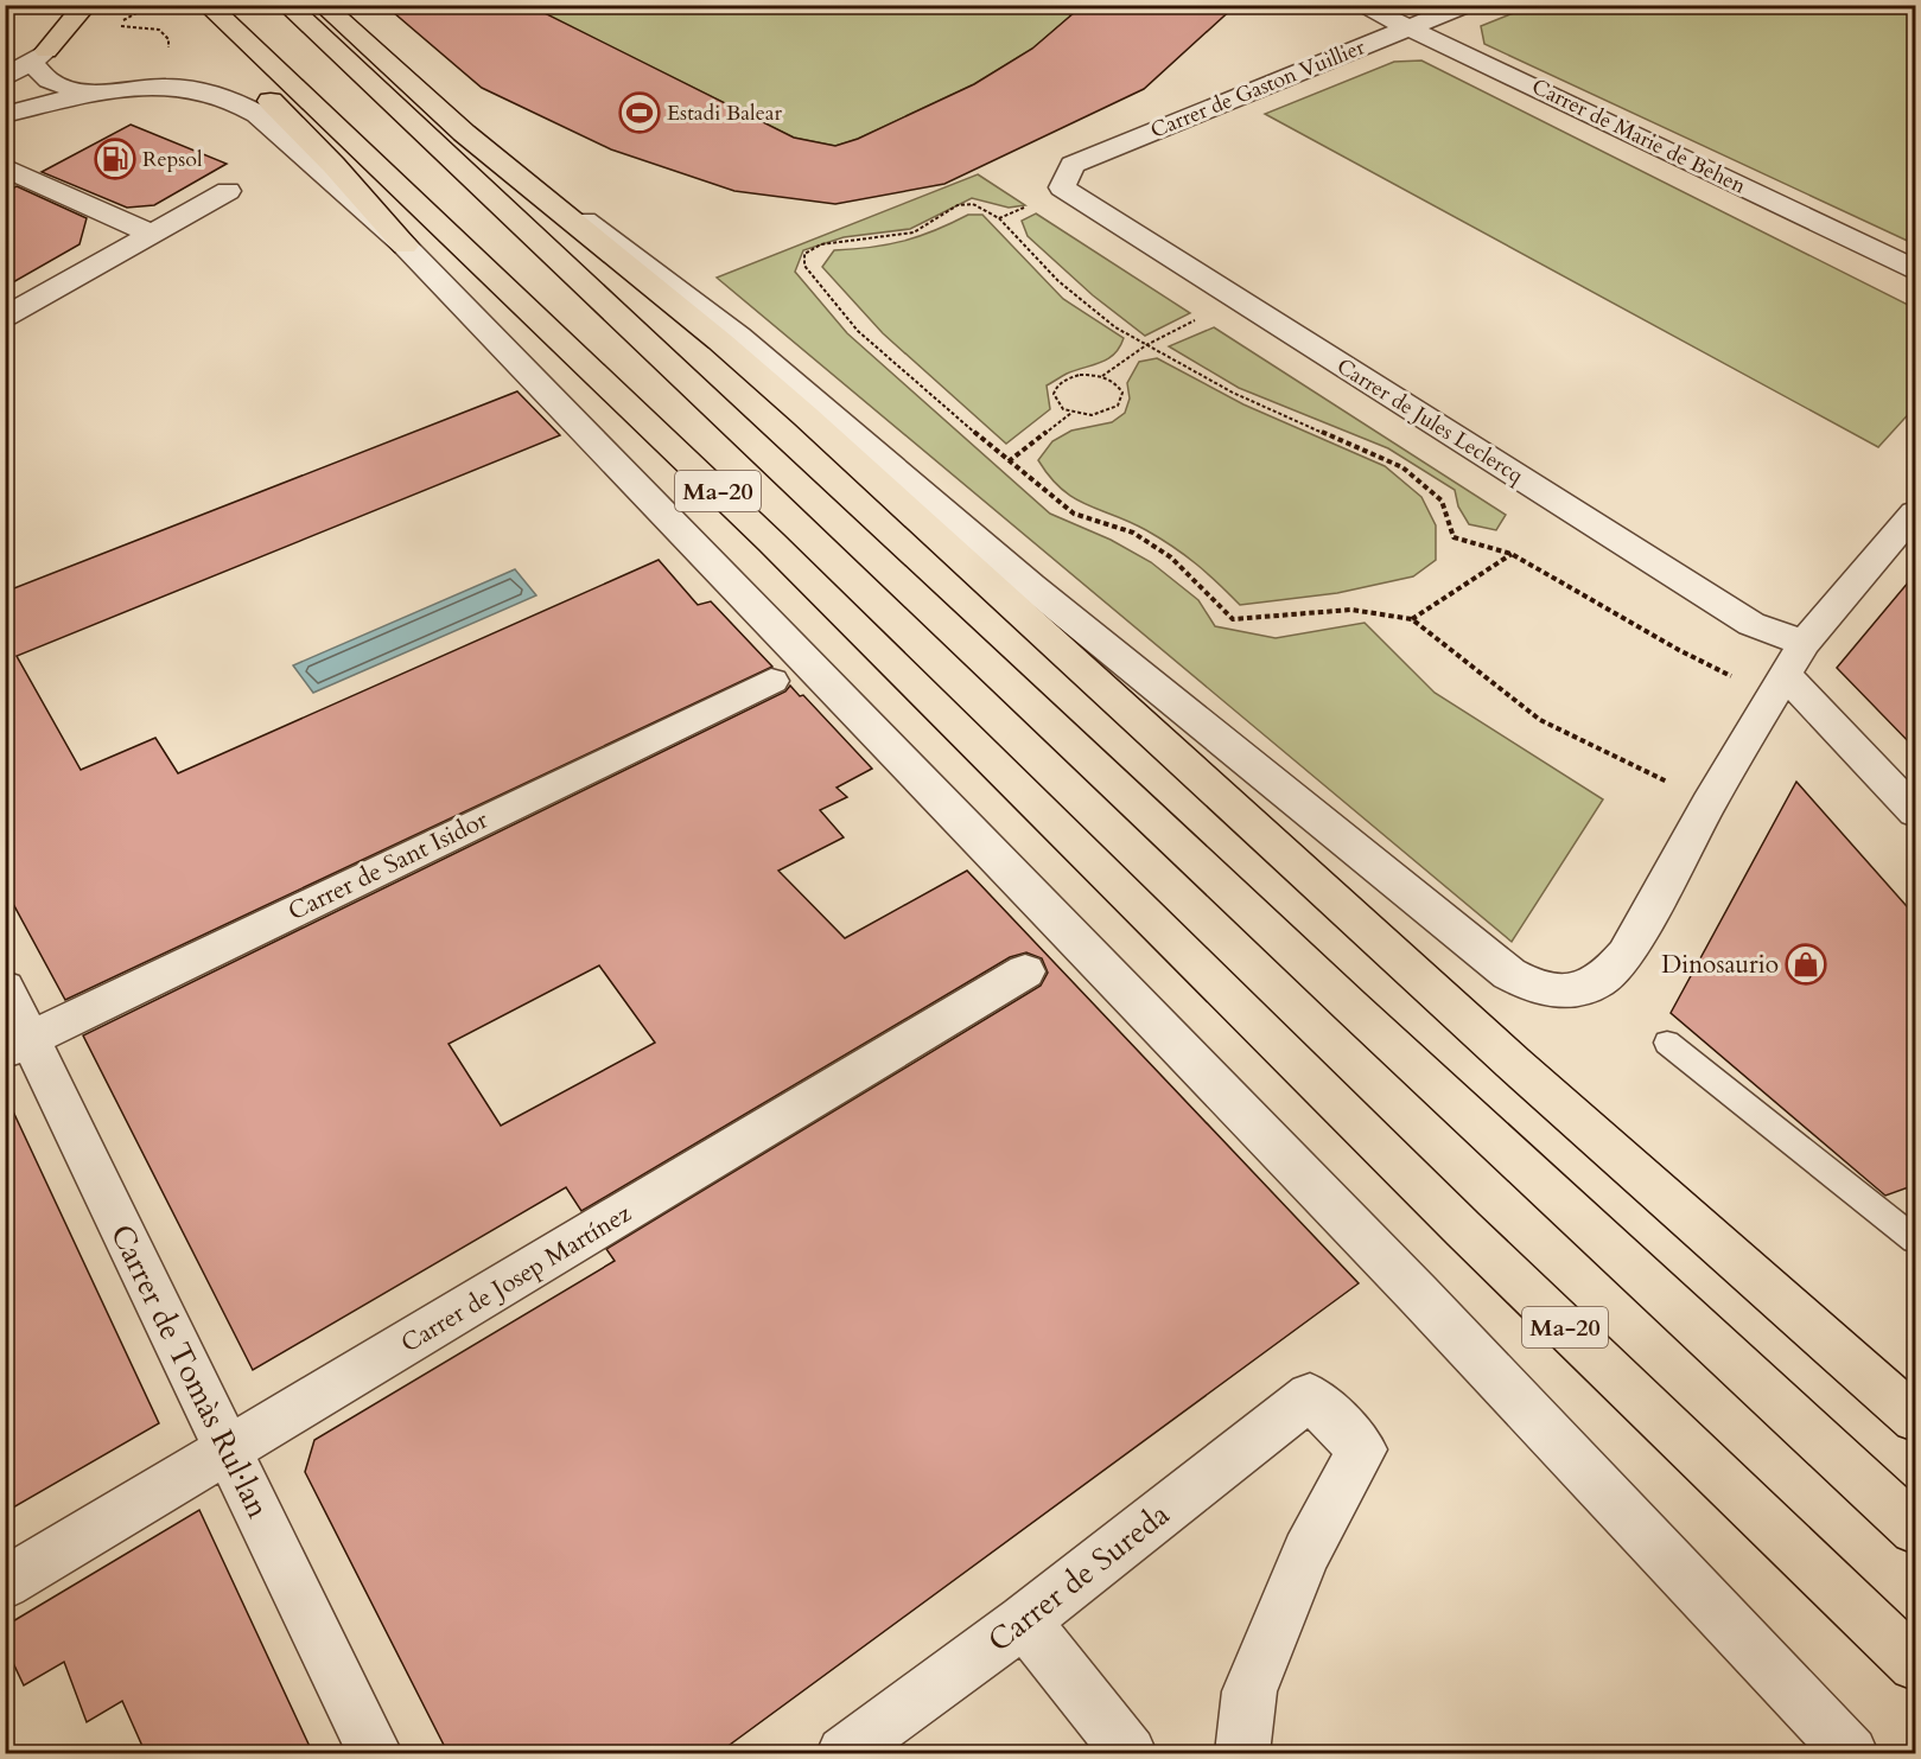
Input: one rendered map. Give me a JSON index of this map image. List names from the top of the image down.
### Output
{
  "streets": {
    "main road": ["Ma-20"],
    "street": [
      "Carrer de Gaston Vuillier",
      "Carrer de Marie de Behen",
      "Carrer de Jules Leclercq",
      "Carrer de Sant Isidor",
      "Carrer de Josep Martínez",
      "Carrer de Tomàs Rul·lan",
      "Carrer de Sureda"
    ]
  },
  "crossings": [
    ["Carrer de Gaston Vuillier", "Carrer de Marie de Behen"],
    ["Carrer de Gaston Vuillier", "Carrer de Jules Leclercq"],
    ["Carrer de Sant Isidor", "Carrer de Tomàs Rul·lan"],
    ["Carrer de Josep Martínez", "Carrer de Tomàs Rul·lan"]
  ],
  "places": {
    "sports": ["Estadi Balear"],
    "fuel station": ["Repsol"],
    "shop": ["Dinosaurio"]
  }
}
